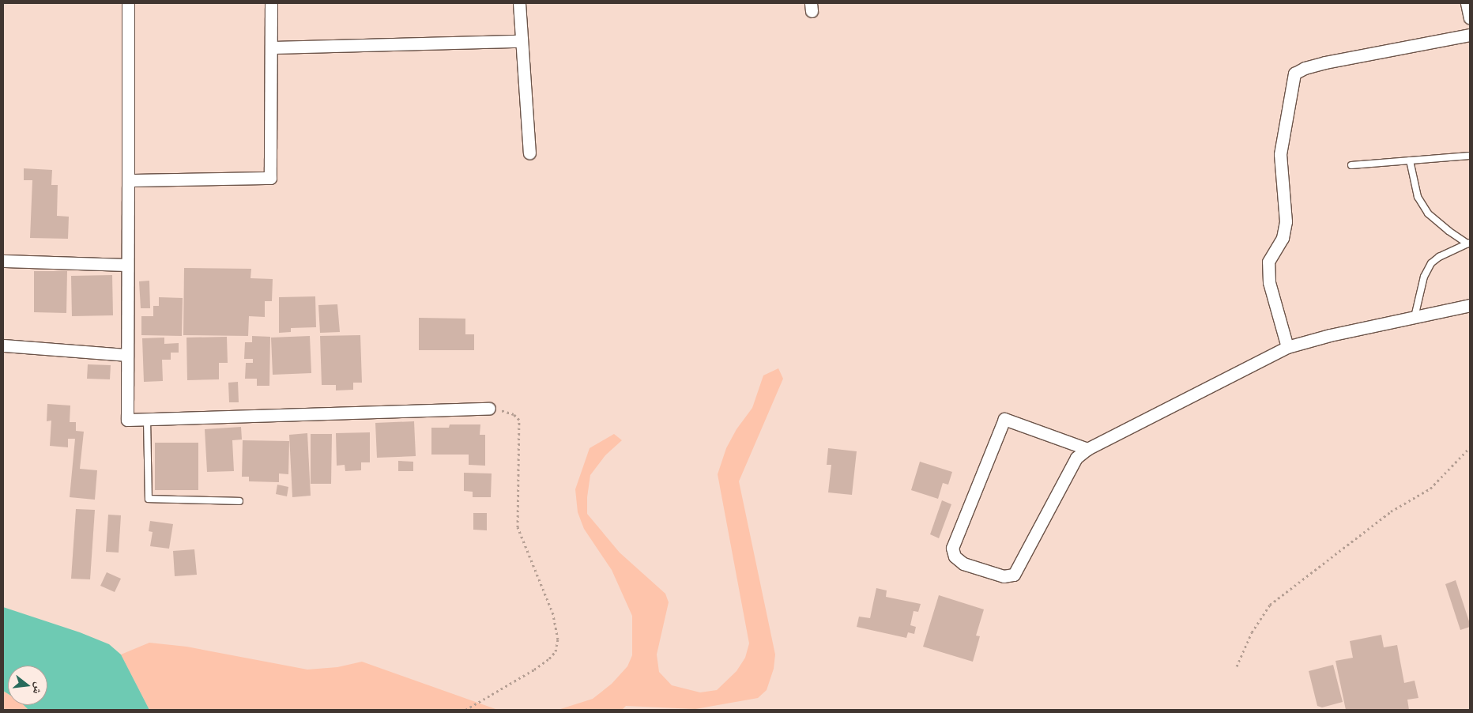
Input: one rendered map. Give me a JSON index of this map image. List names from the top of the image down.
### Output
{
  "north": "right"
}
